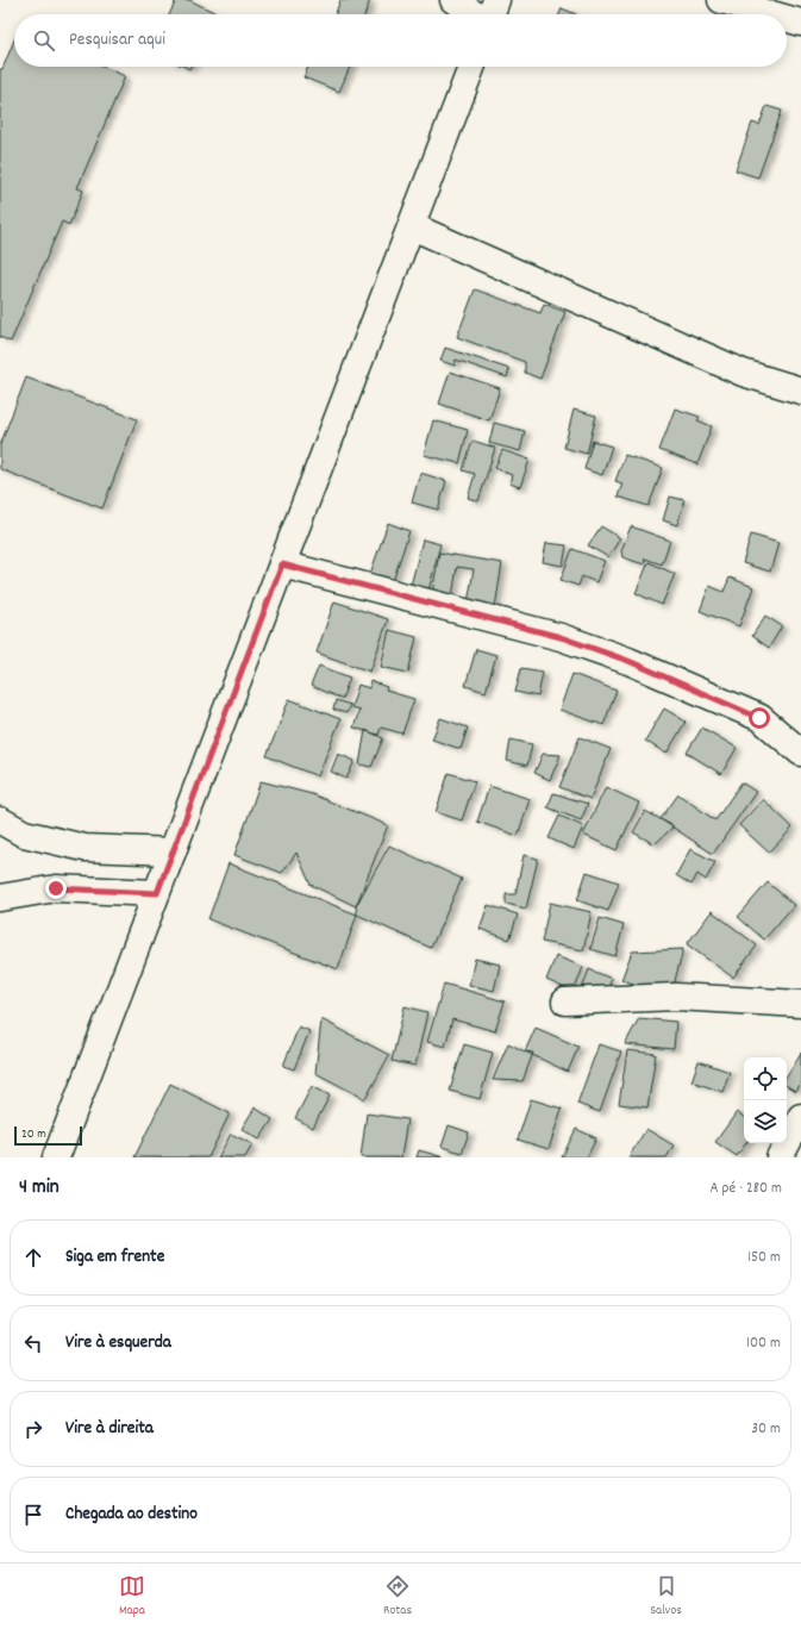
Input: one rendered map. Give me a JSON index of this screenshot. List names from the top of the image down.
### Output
{
  "scale_bar": "20 m",
  "page": {
    "search": "Pesquisar aqui",
    "scale": "20 m",
    "heading": ["4 min", "A pé · 280 m"],
    "list": [
      ["Siga em frente", "150 m"],
      ["Vire à esquerda", "100 m"],
      ["Vire à direita", "30 m"],
      "Chegada ao destino"
    ],
    "nav": ["Mapa", "Rotas", "Salvos"]
  }
}
